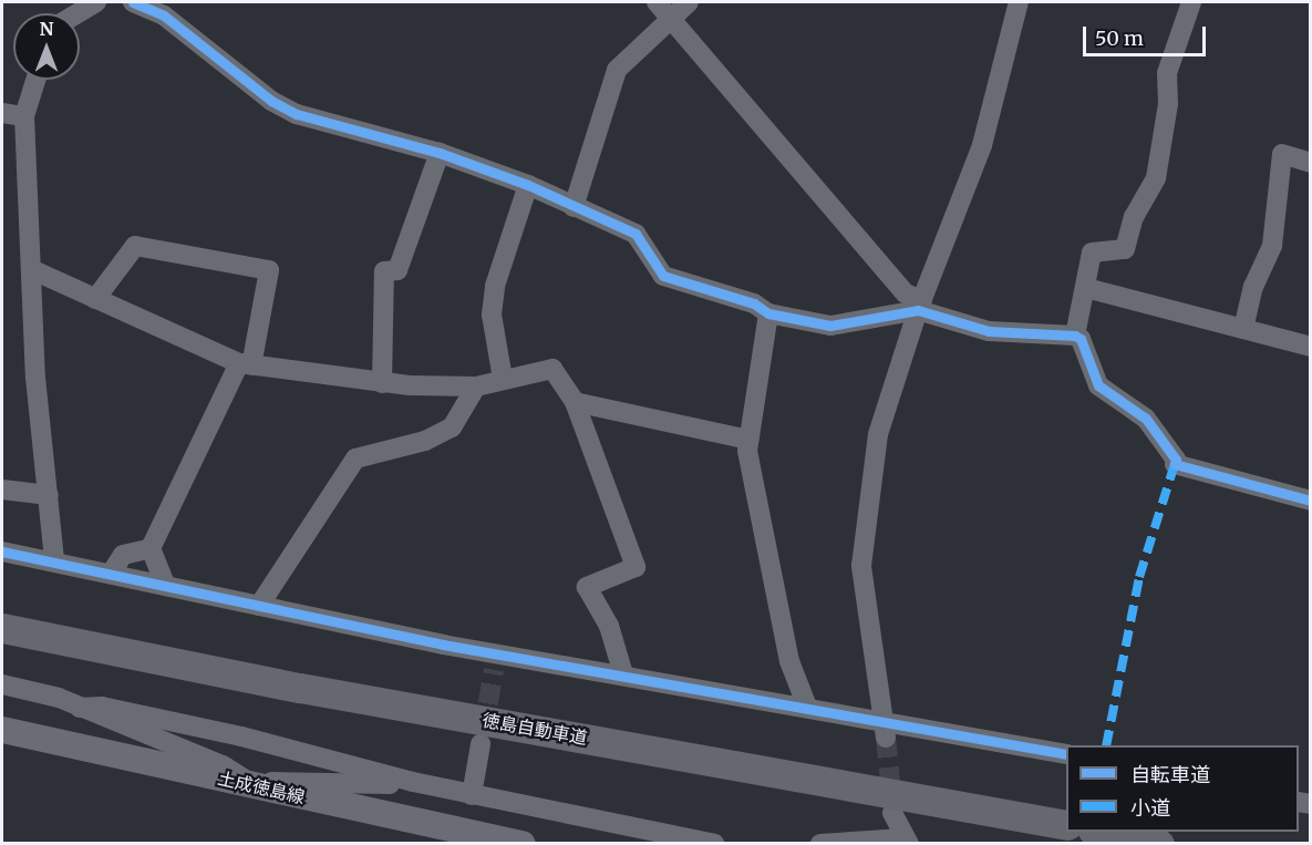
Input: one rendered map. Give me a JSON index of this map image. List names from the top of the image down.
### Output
{
  "streets": {
    "highway": ["徳島自動車道"],
    "main road": ["土成徳島線"]
  },
  "legend": ["自転車道", "小道"],
  "scale_bar": "50 m",
  "north": "top"
}
